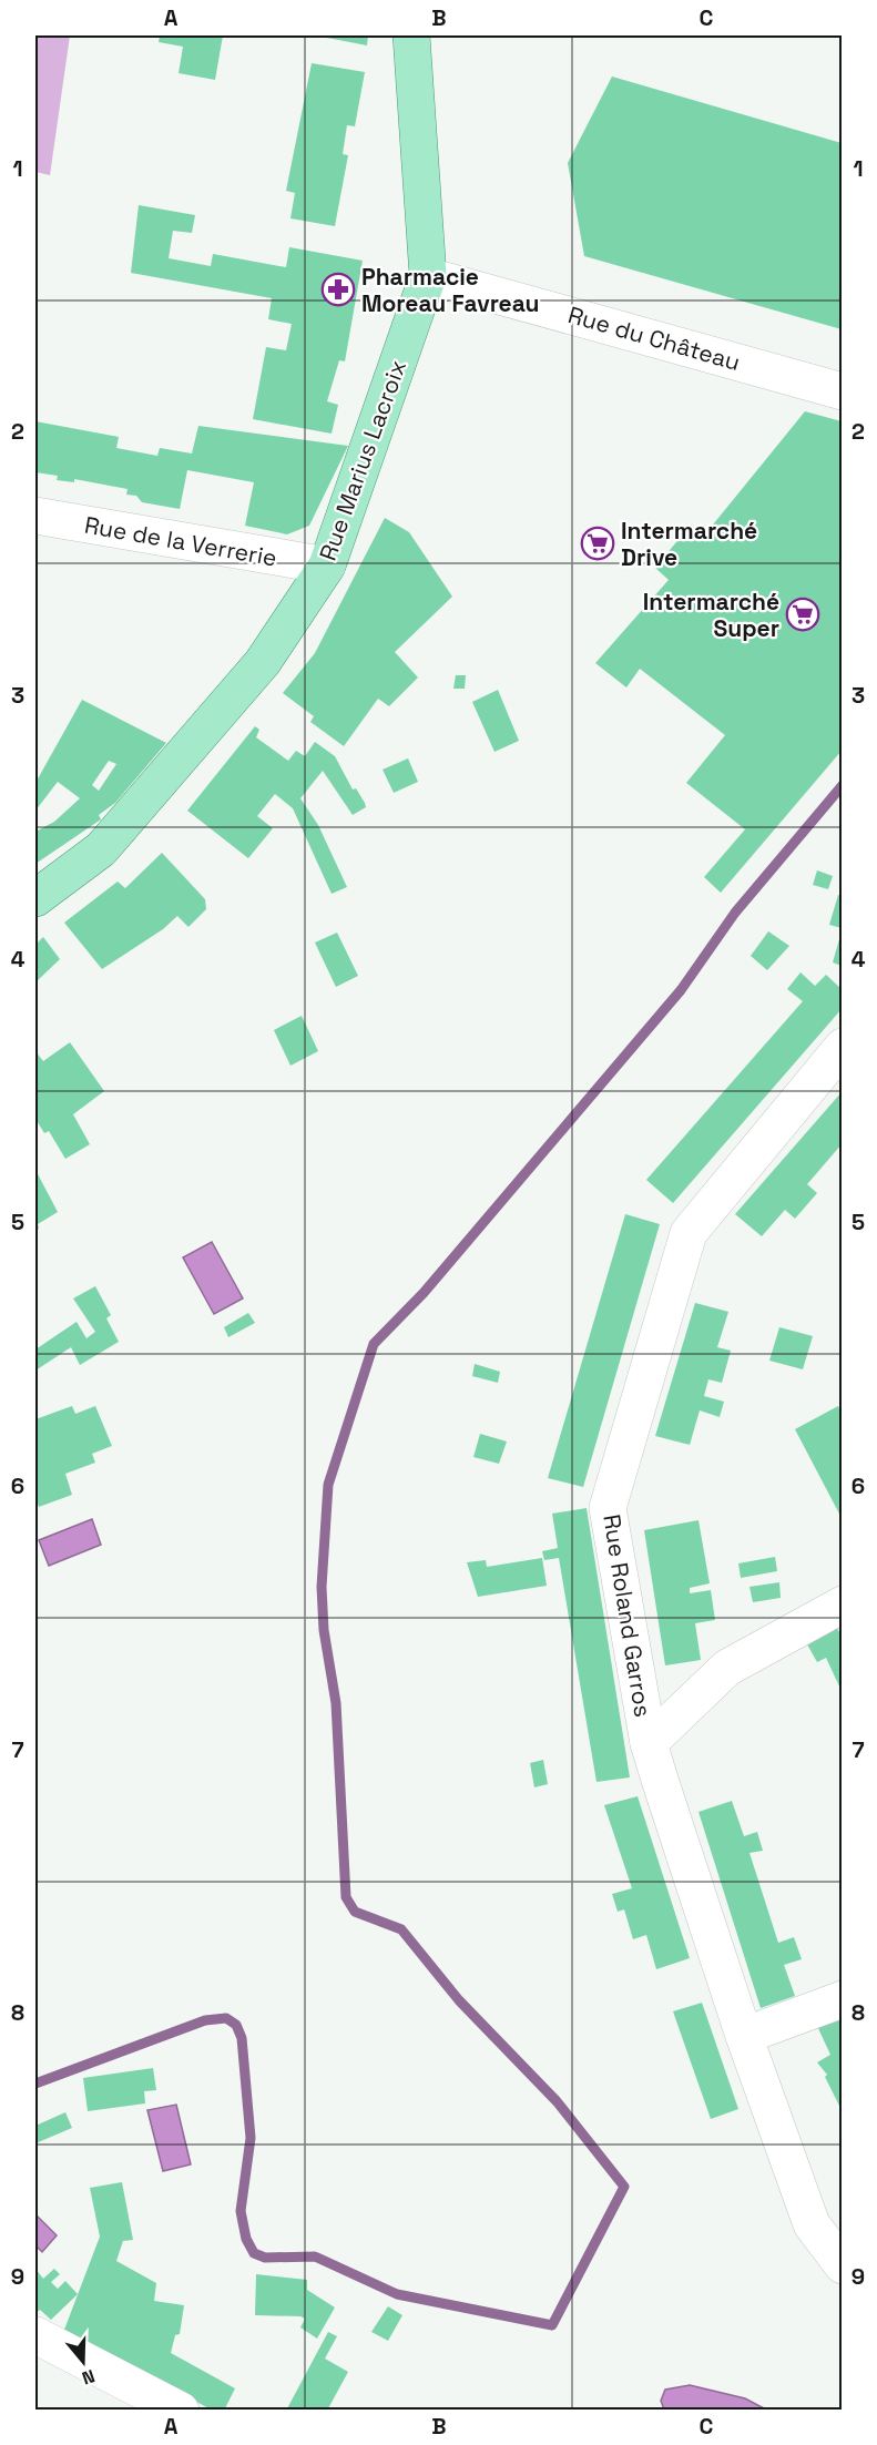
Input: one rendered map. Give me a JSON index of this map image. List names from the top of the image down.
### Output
{
  "streets": {
    "main road": ["Rue Marius Lacroix"],
    "street": ["Rue du Château", "Rue de la Verrerie", "Rue Roland Garros"]
  },
  "crossings": [
    ["Rue du Château", "Rue Marius Lacroix"],
    ["Rue Marius Lacroix", "Rue de la Verrerie"]
  ],
  "places": {
    "pharmacy": ["Pharmacie Moreau Favreau"],
    "supermarket": ["Intermarché Drive", "Intermarché Super"]
  },
  "north": "bottom",
  "grid": {
    "columns": ["A", "B", "C"],
    "rows": [
      "1",
      "2",
      "3",
      "4",
      "5",
      "6",
      "7",
      "8",
      "9"
    ]
  }
}
